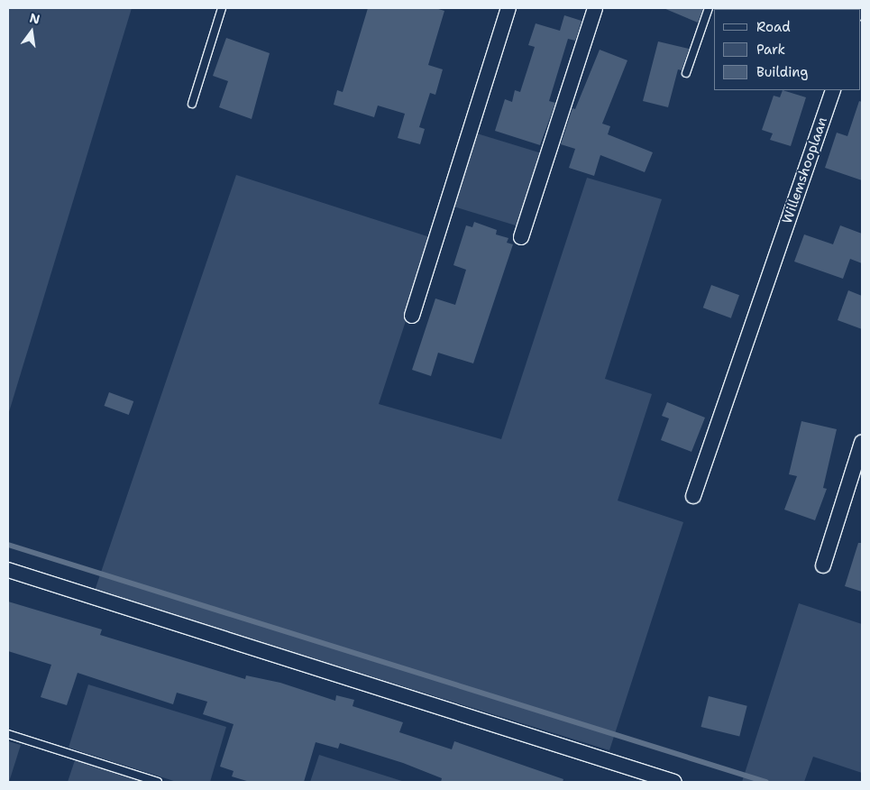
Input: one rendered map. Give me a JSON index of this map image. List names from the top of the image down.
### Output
{
  "streets": {
    "street": ["Willemshooplaan"]
  },
  "legend": ["Road", "Park", "Building"],
  "north": "top"
}
